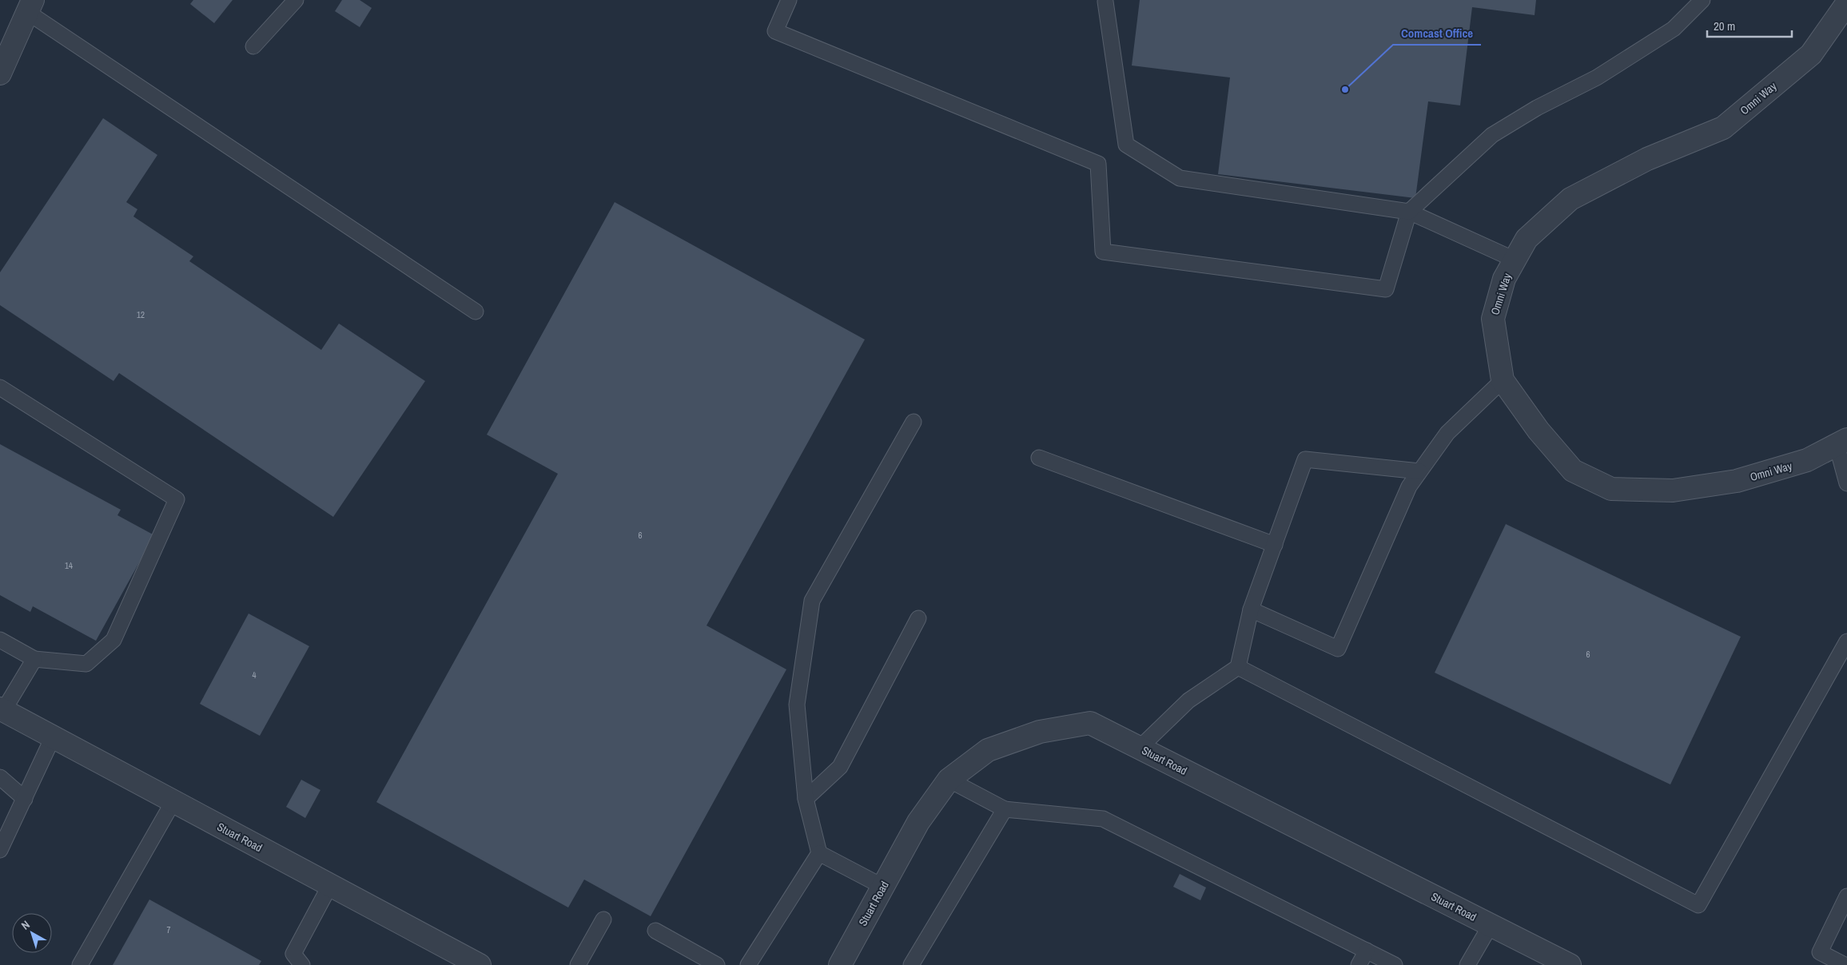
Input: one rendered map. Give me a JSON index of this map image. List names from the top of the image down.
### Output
{
  "streets": {
    "street": ["Omni Way", "Stuart Road"]
  },
  "places": ["Comcast Office"],
  "house_numbers": [
    "12",
    "6",
    "14",
    "6",
    "4",
    "7"
  ],
  "scale_bar": "20 m",
  "north": "top left"
}
